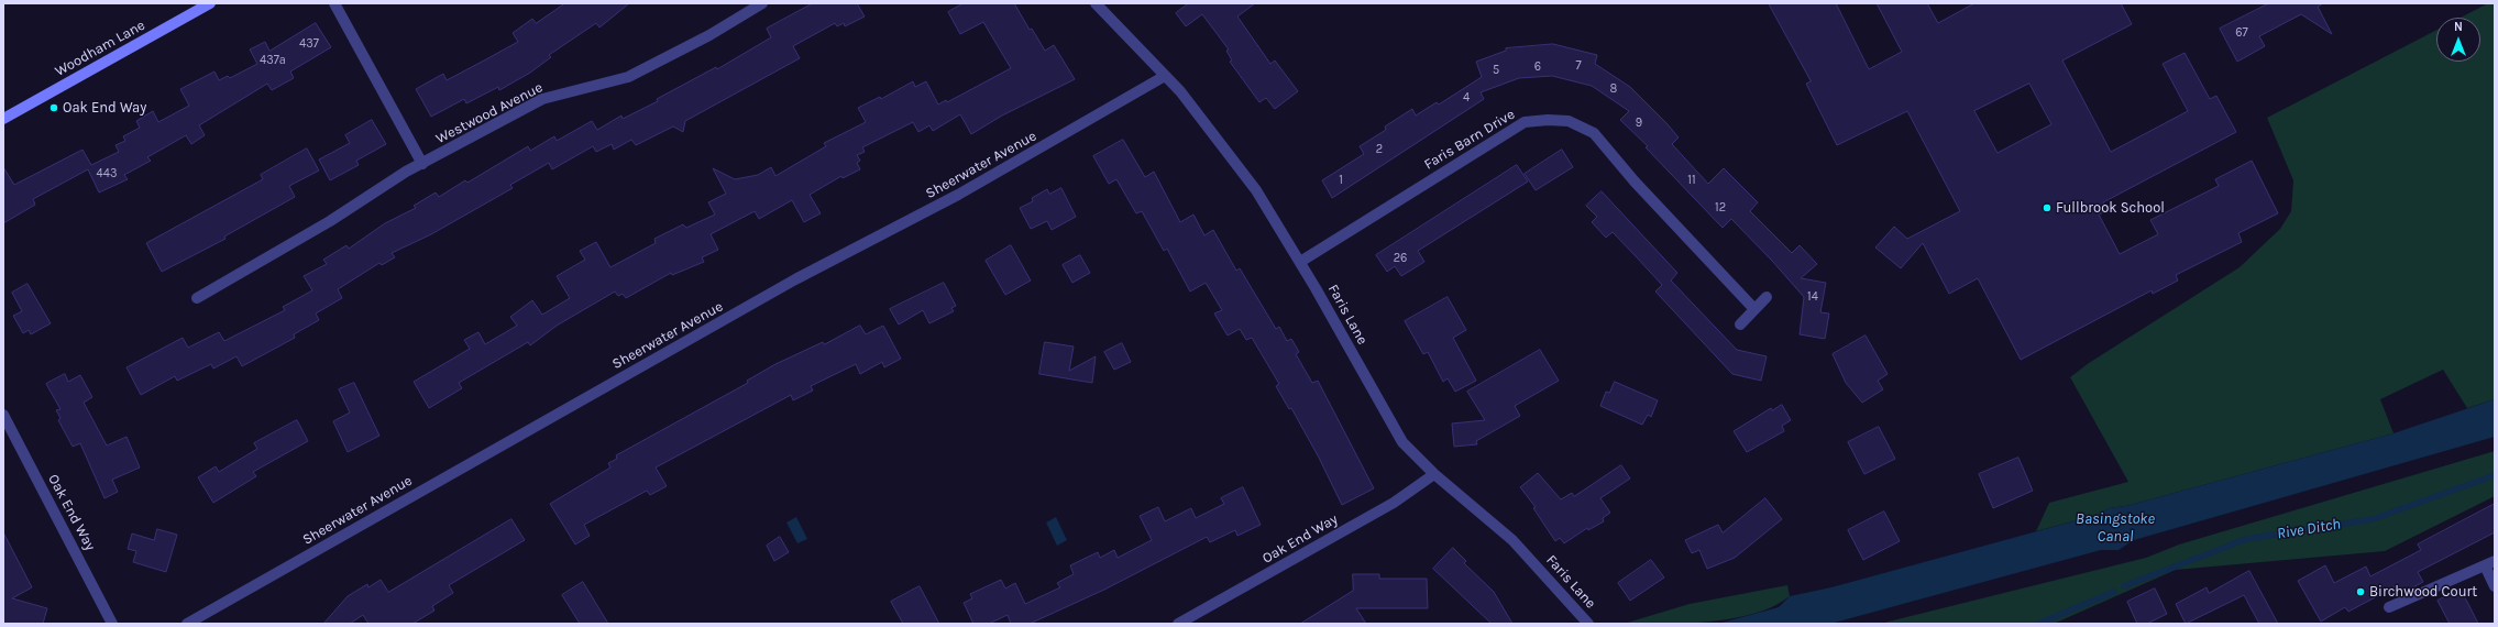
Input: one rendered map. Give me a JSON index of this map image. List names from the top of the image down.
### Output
{
  "streets": {
    "main road": ["Woodham Lane"],
    "street": [
      "Westwood Avenue",
      "Faris Barn Drive",
      "Sheerwater Avenue",
      "Faris Lane",
      "Oak End Way"
    ]
  },
  "crossings": [
    ["Faris Barn Drive", "Faris Lane"],
    ["Sheerwater Avenue", "Faris Lane"],
    ["Faris Lane", "Oak End Way"]
  ],
  "water": ["Basingstoke Canal", "Rive Ditch"],
  "places": ["Oak End Way", "Fullbrook School", "Birchwood Court"],
  "house_numbers": [
    "67",
    "437",
    "437a",
    "7",
    "6",
    "5",
    "8",
    "4",
    "9",
    "2",
    "443",
    "1",
    "11",
    "12",
    "26",
    "14"
  ],
  "north": "top"
}
